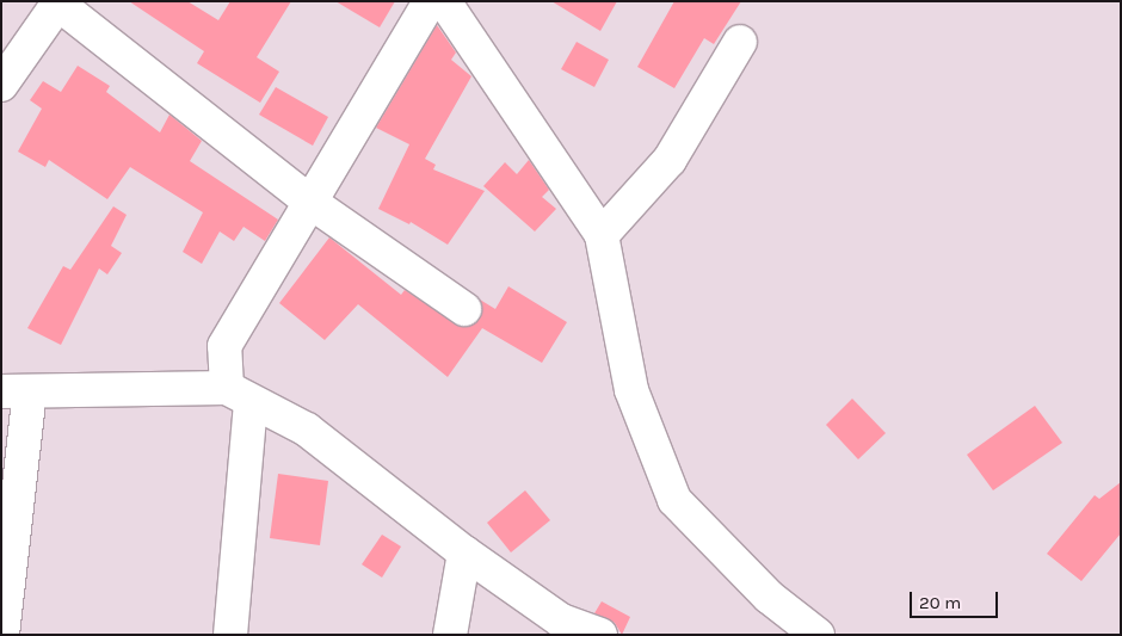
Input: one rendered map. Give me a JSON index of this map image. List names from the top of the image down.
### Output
{
  "scale_bar": "20 m"
}
